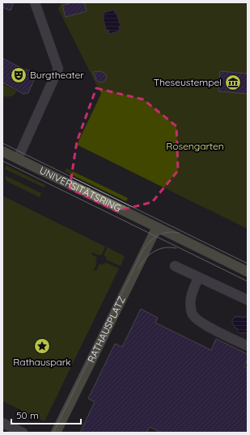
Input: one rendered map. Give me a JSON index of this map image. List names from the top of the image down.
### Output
{
  "streets": {
    "main road": ["UNIVERSITÄTSRING", "RATHAUSPLATZ"]
  },
  "crossings": [
    ["UNIVERSITÄTSRING", "RATHAUSPLATZ"]
  ],
  "parks": ["Rosengarten"],
  "places": {
    "theatre": ["Burgtheater"],
    "museum": ["Theseustempel"],
    "place": ["Rathauspark"]
  },
  "scale_bar": "50 m"
}
